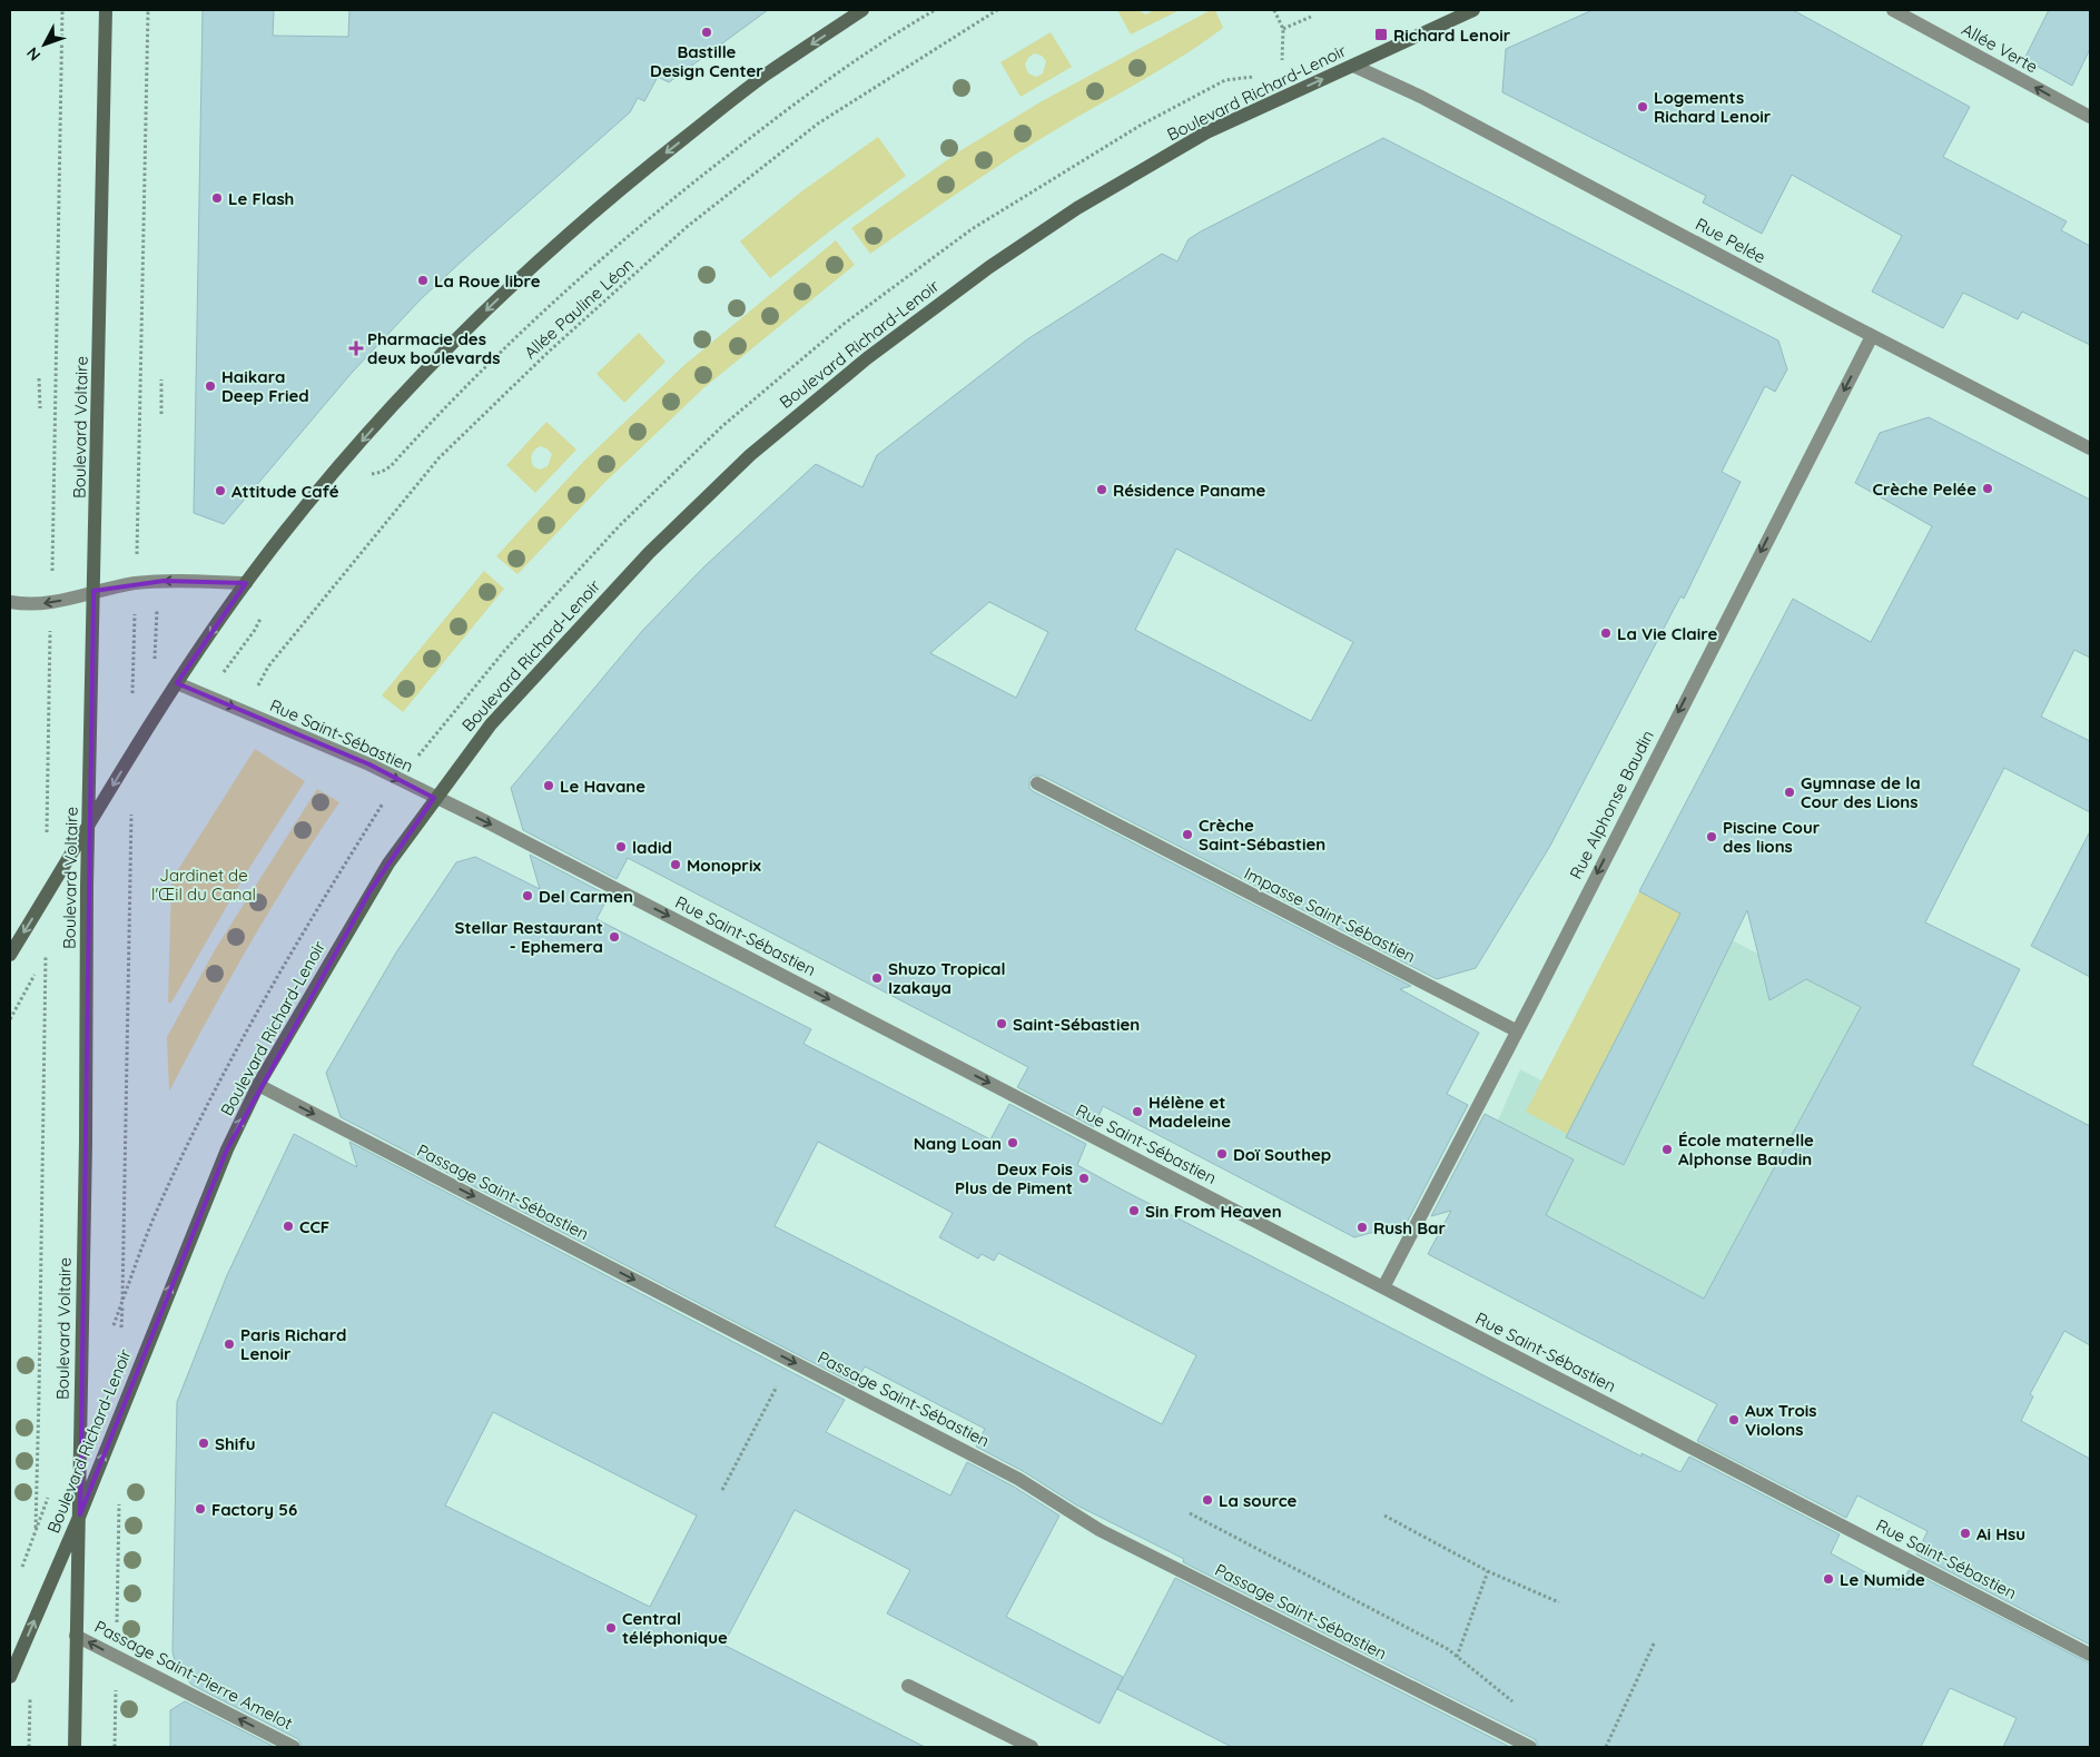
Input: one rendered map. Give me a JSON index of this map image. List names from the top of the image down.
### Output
{
  "streets": {
    "street": [
      "Allée Verte",
      "Boulevard Richard-Lenoir",
      "Rue Pelée",
      "Boulevard Voltaire",
      "Rue Saint-Sébastien",
      "Rue Alphonse Baudin",
      "Impasse Saint-Sébastien",
      "Passage Saint-Sébastien",
      "Passage Saint-Pierre Amelot"
    ],
    "path": ["Allée Pauline Léon"]
  },
  "crossings": [
    ["Boulevard Richard-Lenoir", "Rue Pelée"],
    ["Boulevard Richard-Lenoir", "Boulevard Voltaire"],
    ["Boulevard Richard-Lenoir", "Rue Saint-Sébastien"],
    ["Boulevard Richard-Lenoir", "Passage Saint-Sébastien"],
    ["Rue Pelée", "Rue Alphonse Baudin"],
    ["Boulevard Voltaire", "Passage Saint-Pierre Amelot"],
    ["Rue Saint-Sébastien", "Rue Alphonse Baudin"],
    ["Rue Alphonse Baudin", "Impasse Saint-Sébastien"]
  ],
  "one_way": [
    "Allée Verte",
    "Boulevard Richard-Lenoir",
    "Rue Saint-Sébastien",
    "Rue Alphonse Baudin",
    "Passage Saint-Sébastien",
    "Passage Saint-Pierre Amelot"
  ],
  "parks": ["Jardinet de l'Œil du Canal"],
  "places": {
    "other": [
      "Bastille Design Center",
      "Logements Richard Lenoir",
      "Le Flash",
      "La Roue libre",
      "Haikara Deep Fried",
      "Crèche Pelée",
      "Résidence Paname",
      "Attitude Café",
      "La Vie Claire",
      "Le Havane",
      "Gymnase de la Cour des Lions",
      "Crèche Saint-Sébastien",
      "Piscine Cour des lions",
      "ladid",
      "Monoprix",
      "Del Carmen",
      "Stellar Restaurant - Ephemera",
      "Shuzo Tropical Izakaya",
      "Saint-Sébastien",
      "Hélène et Madeleine",
      "Nang Loan",
      "École maternelle Alphonse Baudin",
      "Doï Southep",
      "Deux Fois Plus de Piment",
      "Sin From Heaven",
      "CCF",
      "Rush Bar",
      "Paris Richard Lenoir",
      "Aux Trois Violons",
      "Shifu",
      "La source",
      "Factory 56",
      "Ai Hsu",
      "Le Numide",
      "Central téléphonique"
    ],
    "transit": ["Richard Lenoir"],
    "health": ["Pharmacie des deux boulevards"]
  },
  "north": "bottom left"
}
